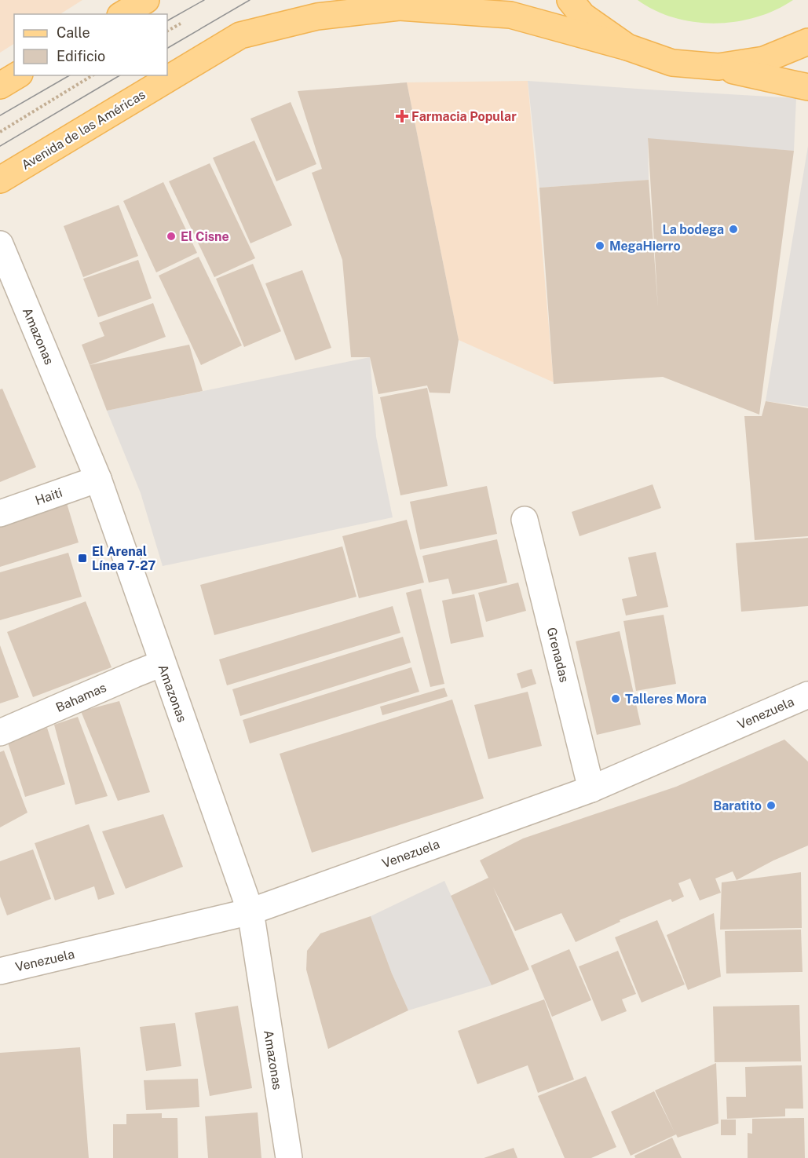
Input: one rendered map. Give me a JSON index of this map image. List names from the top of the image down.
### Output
{
  "streets": {
    "main road": ["Avenida de las Américas"],
    "street": [
      "Amazonas",
      "Haiti",
      "Grenadas",
      "Bahamas",
      "Venezuela"
    ]
  },
  "crossings": [
    ["Amazonas", "Haiti"],
    ["Amazonas", "Bahamas"],
    ["Amazonas", "Venezuela"],
    ["Grenadas", "Venezuela"]
  ],
  "places": {
    "health": ["Farmacia Popular"],
    "other": [
      "La bodega",
      "El Cisne",
      "MegaHierro",
      "Talleres Mora",
      "Baratito"
    ],
    "transit": ["El Arenal Línea 7-27"]
  },
  "legend": ["Calle", "Edificio"]
}
